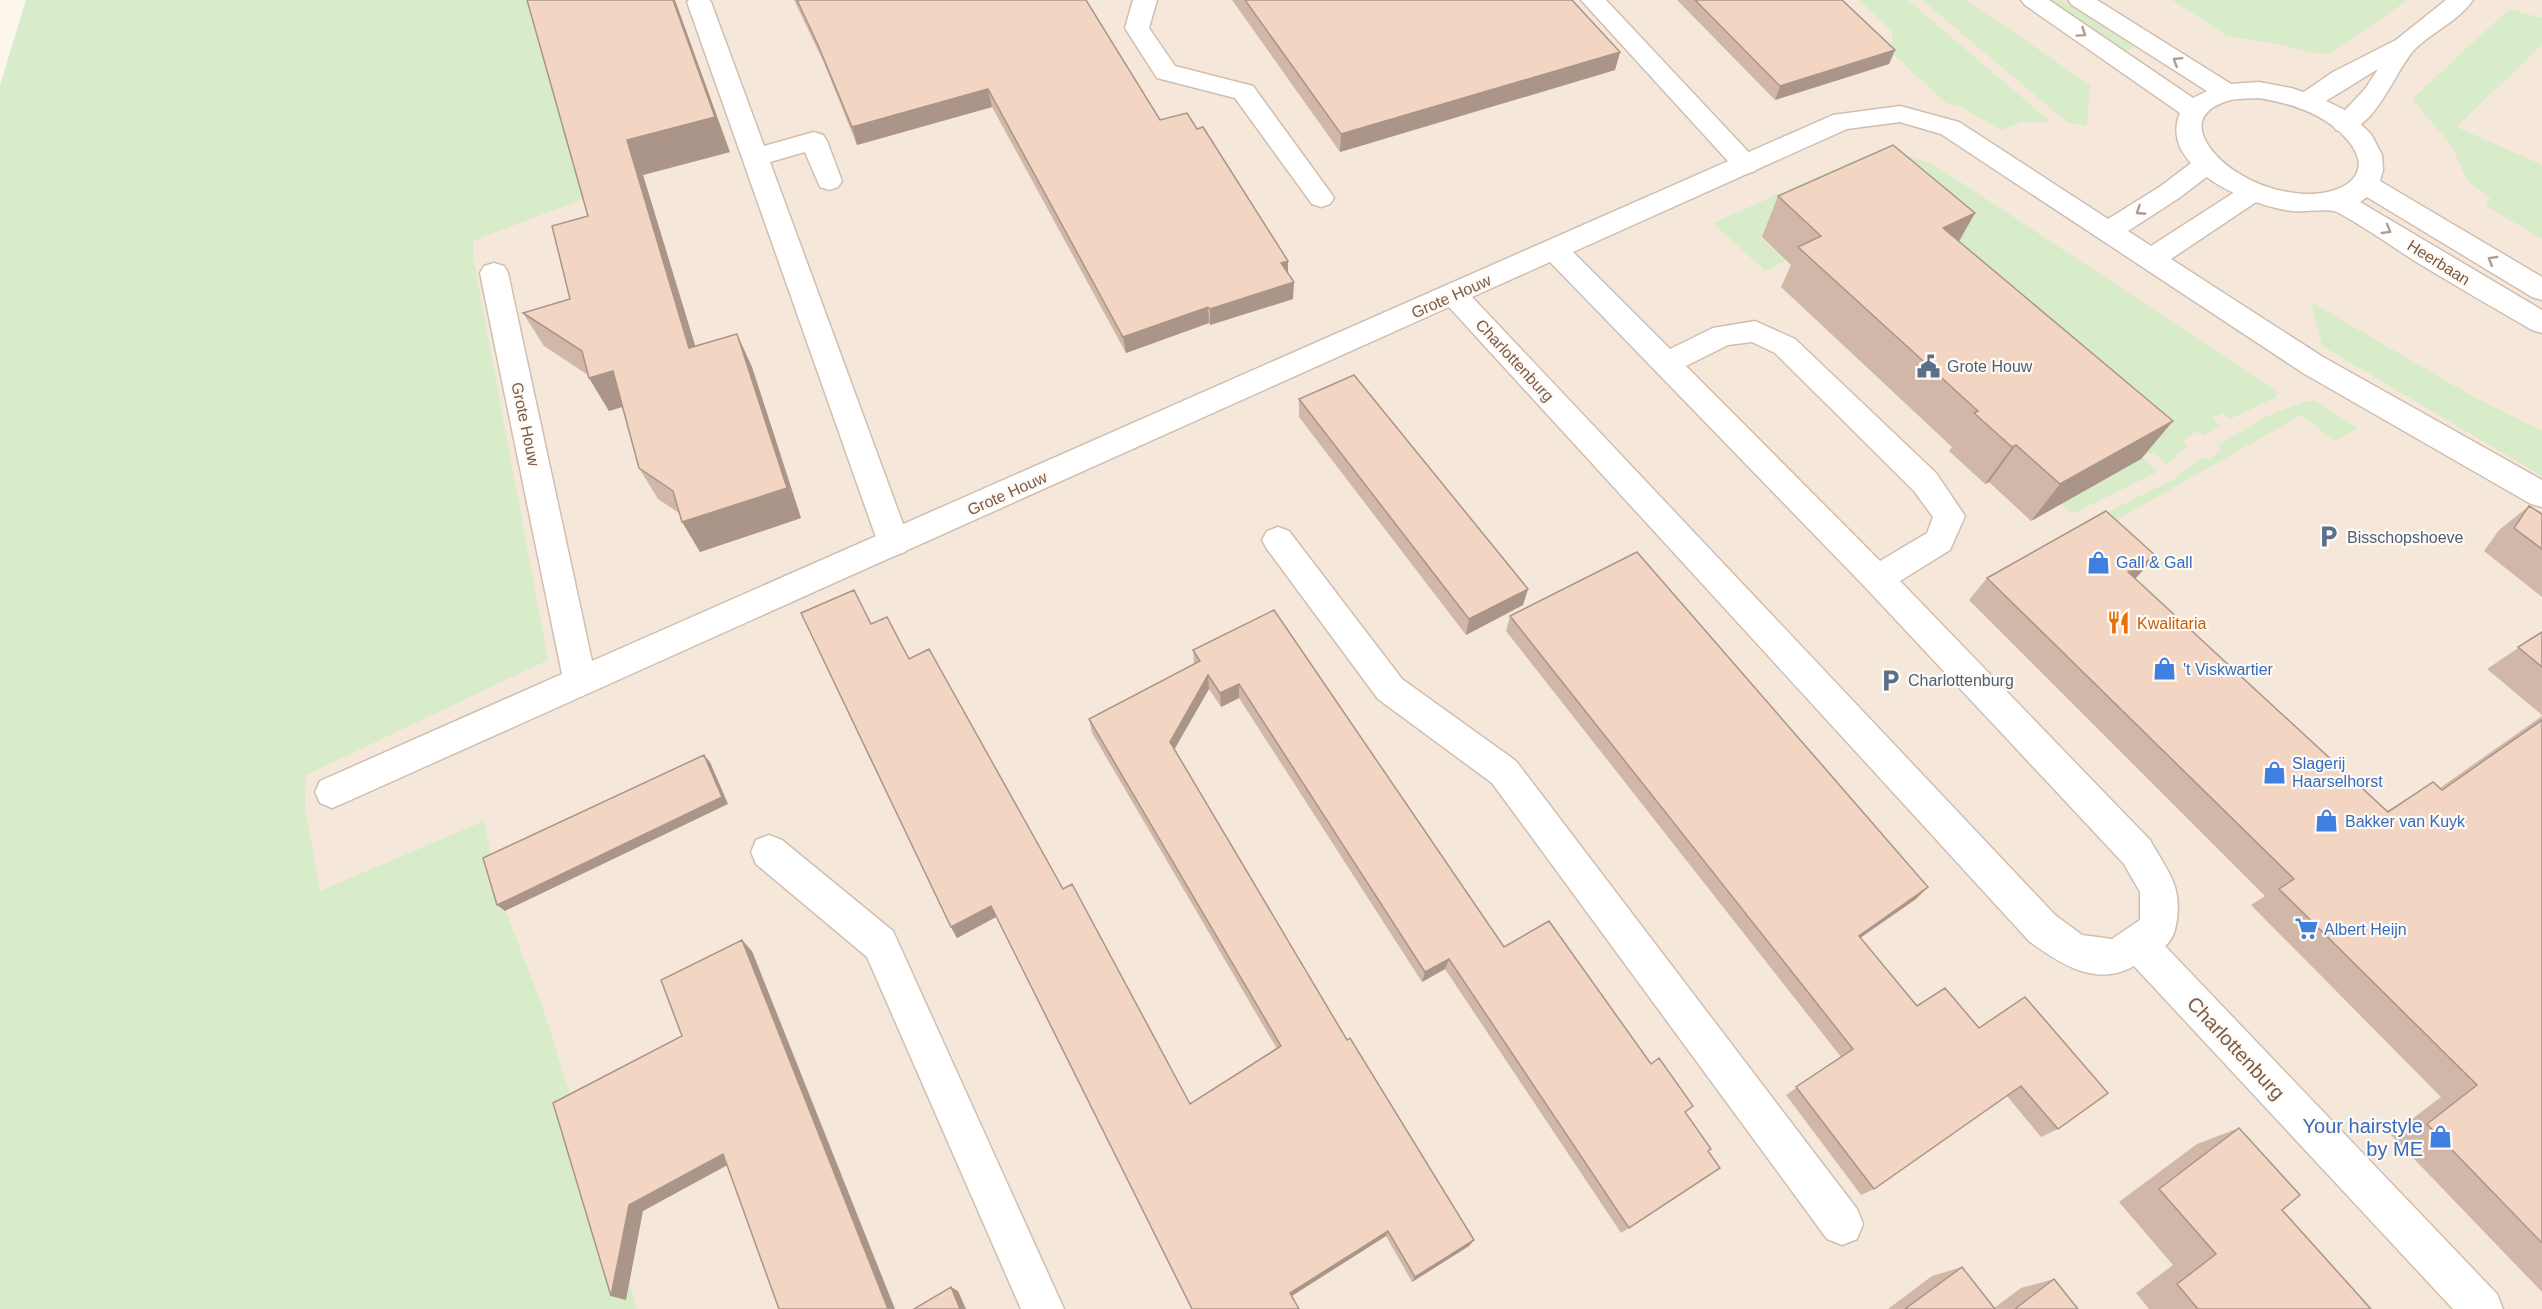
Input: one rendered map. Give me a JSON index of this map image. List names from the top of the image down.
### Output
{
  "streets": {
    "street": ["Heerbaan", "Grote Houw", "Charlottenburg"]
  },
  "crossings": [
    ["Grote Houw", "Charlottenburg"]
  ],
  "places": {
    "public building": ["Grote Houw"],
    "parking": ["Bisschopshoeve", "Charlottenburg"],
    "shop": [
      "Gall & Gall",
      "'t Viskwartier",
      "Slagerij Haarselhorst",
      "Bakker van Kuyk",
      "Your hairstyle by ME"
    ],
    "restaurant": ["Kwalitaria"],
    "supermarket": ["Albert Heijn"]
  }
}
